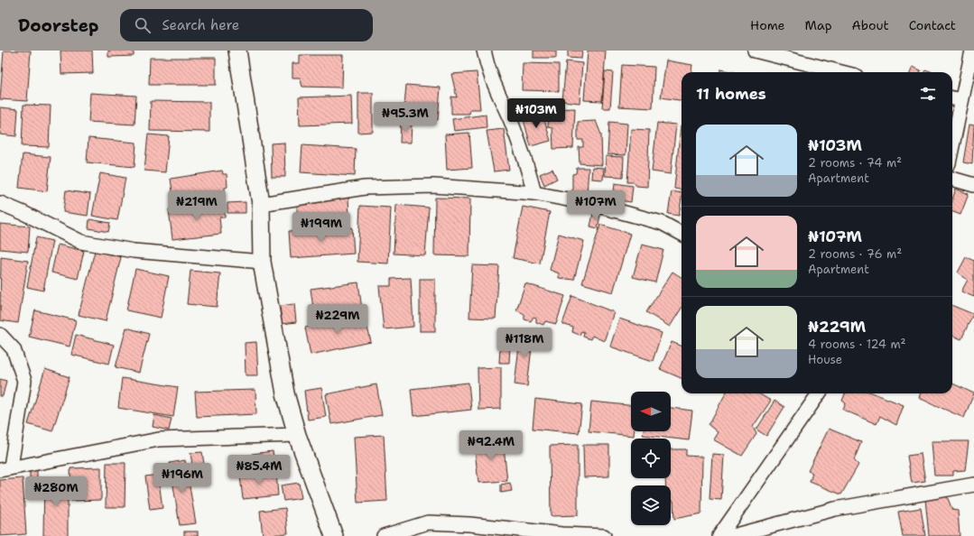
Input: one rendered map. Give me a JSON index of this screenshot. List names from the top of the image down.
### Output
{
  "north": "left",
  "page": {
    "header": "Doorstep",
    "search": "Search here",
    "nav": [
      "Home",
      "Map",
      "About",
      "Contact"
    ],
    "heading": "11 homes",
    "price": [
      "₦103M",
      "₦95.3M",
      "₦219M",
      "₦107M",
      "₦199M",
      "₦229M",
      "₦118M",
      "₦92.4M",
      "₦85.4M",
      "₦196M",
      "₦280M"
    ],
    "list": [
      {
        "name": "₦103M",
        "note": "2 rooms · 74 m² · Apartment"
      },
      {
        "name": "₦107M",
        "note": "2 rooms · 76 m² · Apartment"
      },
      {
        "name": "₦229M",
        "note": "4 rooms · 124 m² · House"
      }
    ]
  }
}
